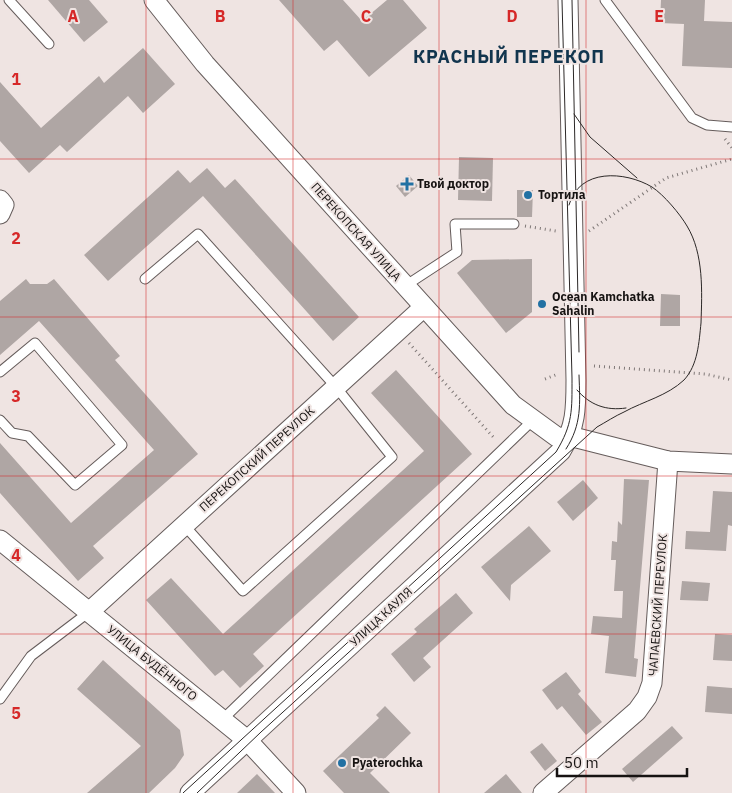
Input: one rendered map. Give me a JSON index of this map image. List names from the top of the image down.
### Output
{
  "streets": {
    "street": [
      "ПЕРЕКОПСКАЯ УЛИЦА",
      "ПЕРЕКОПСКИЙ ПЕРЕУЛОК",
      "ЧАПАЕВСКИЙ ПЕРЕУЛОК",
      "УЛИЦА КАУЛЯ",
      "УЛИЦА БУДЁННОГО"
    ]
  },
  "crossings": [
    ["ПЕРЕКОПСКАЯ УЛИЦА", "ПЕРЕКОПСКИЙ ПЕРЕУЛОК"],
    ["ПЕРЕКОПСКАЯ УЛИЦА", "УЛИЦА КАУЛЯ"],
    ["ПЕРЕКОПСКИЙ ПЕРЕУЛОК", "УЛИЦА БУДЁННОГО"],
    ["УЛИЦА КАУЛЯ", "УЛИЦА БУДЁННОГО"]
  ],
  "districts": ["КРАСНЫЙ ПЕРЕКОП"],
  "places": {
    "health": ["Твой доктор"],
    "other": ["Тортила", "Ocean Kamchatka Sahalin", "Pyaterochka"]
  },
  "scale_bar": "50 m",
  "grid": {
    "columns": [
      "A",
      "B",
      "C",
      "D",
      "E"
    ],
    "rows": [
      "1",
      "2",
      "3",
      "4",
      "5"
    ]
  }
}
